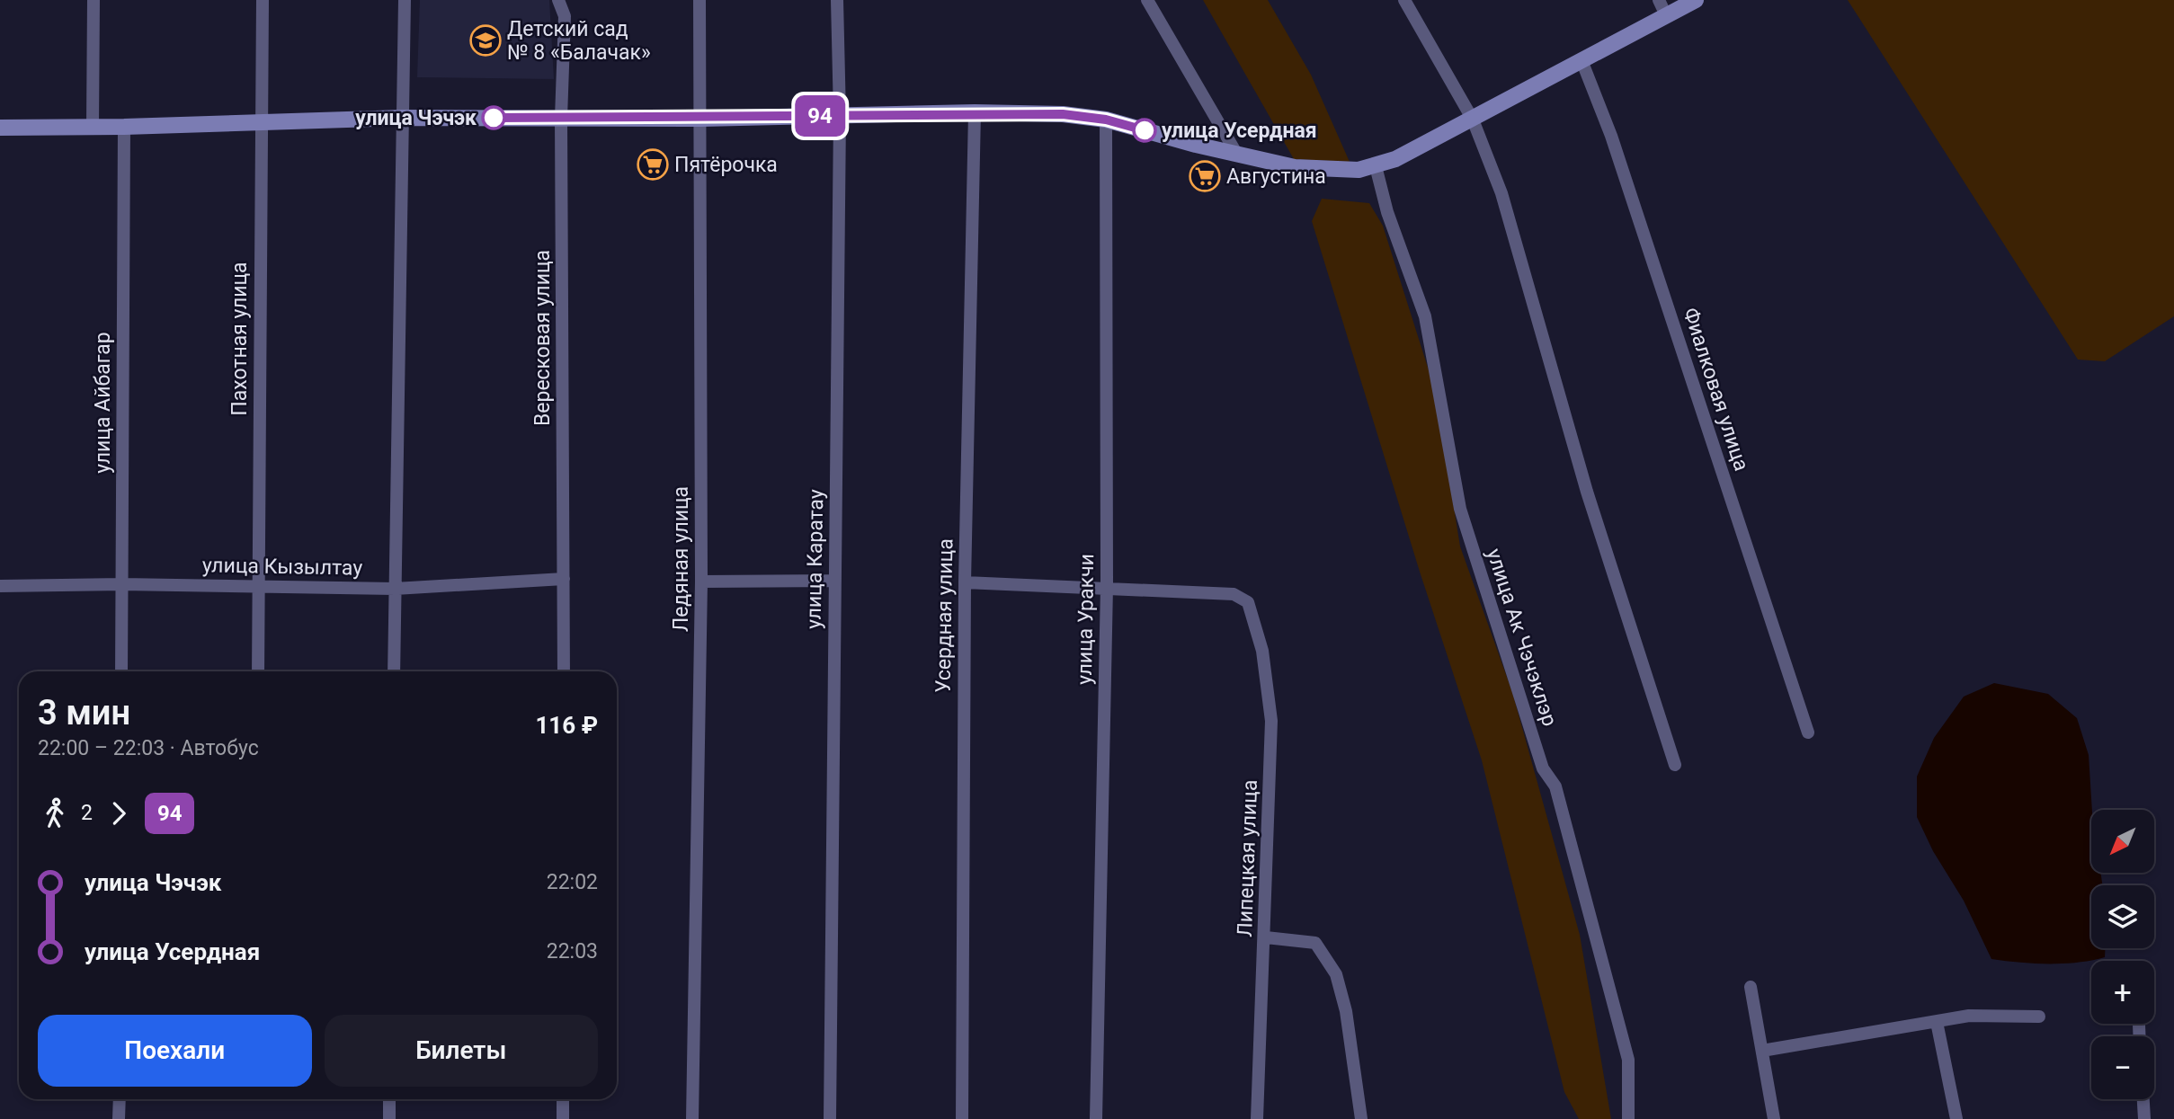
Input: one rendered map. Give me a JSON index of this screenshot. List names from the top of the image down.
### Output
{
  "streets": {
    "street": [
      "Вересковая улица",
      "Пахотная улица",
      "Фиалковая улица",
      "улица Айбагар",
      "Ледяная улица",
      "улица Каратау",
      "улица Кызылтау",
      "Усердная улица",
      "улица Уракчи",
      "улица Ак Чэчэклэр",
      "Липецкая улица"
    ]
  },
  "crossings": [
    ["Вересковая улица", "улица Кызылтау"],
    ["Пахотная улица", "улица Кызылтау"],
    ["улица Айбагар", "улица Кызылтау"],
    ["улица Уракчи", "Липецкая улица"]
  ],
  "places": {
    "school or university": ["Детский сад № 8 «Балачак»"],
    "other": ["улица Чэчэк", "улица Усердная"],
    "supermarket": ["Пятёрочка", "Августина"]
  },
  "lines": ["bus line 94"],
  "north": "bottom left",
  "page": {
    "on_map": "94",
    "heading": ["3 мин", "22:00 – 22:03 · Автобус", "116 ₽"],
    "legs": ["2", "94"],
    "map_buttons": ["+", "−"],
    "list": [
      {
        "name": "улица Чэчэк",
        "value": "22:02"
      },
      {
        "name": "улица Усердная",
        "value": "22:03"
      }
    ],
    "buttons": ["Поехали", "Билеты"]
  }
}
